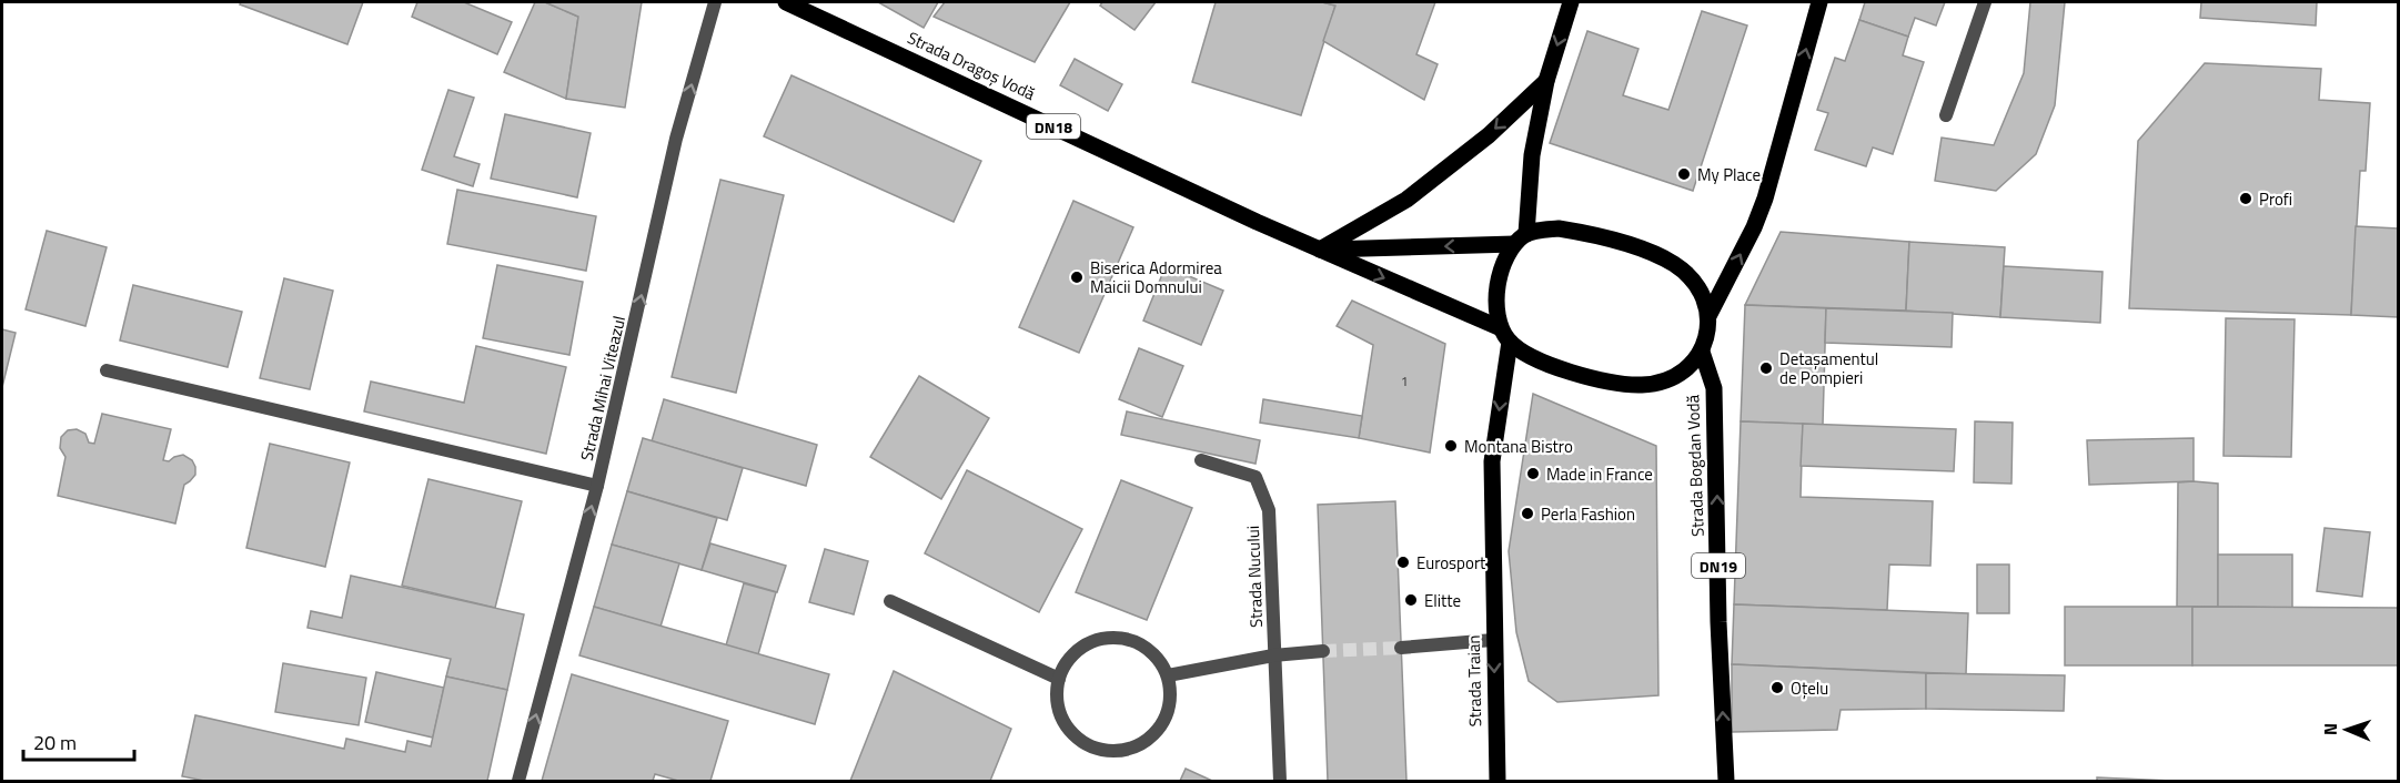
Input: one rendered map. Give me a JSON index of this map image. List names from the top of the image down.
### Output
{
  "streets": {
    "main road": [
      "Strada Dragoș Vodă",
      "DN18",
      "Strada Bogdan Vodă",
      "DN19",
      "Strada Traian"
    ],
    "street": ["Strada Mihai Viteazul", "Strada Nucului"]
  },
  "crossings": [
    ["Strada Dragoș Vodă", "Strada Bogdan Vodă"],
    ["Strada Dragoș Vodă", "Strada Traian"],
    ["Strada Bogdan Vodă", "Strada Traian"]
  ],
  "one_way": ["Strada Mihai Viteazul", "Strada Bogdan Vodă", "Strada Traian"],
  "places": [
    "My Place",
    "Profi",
    "Biserica Adormirea Maicii Domnului",
    "Detașamentul de Pompieri",
    "Montana Bistro",
    "Made in France",
    "Perla Fashion",
    "Eurosport",
    "Elitte",
    "Oțelu"
  ],
  "house_numbers": ["1"],
  "scale_bar": "20 m",
  "north": "left"
}
